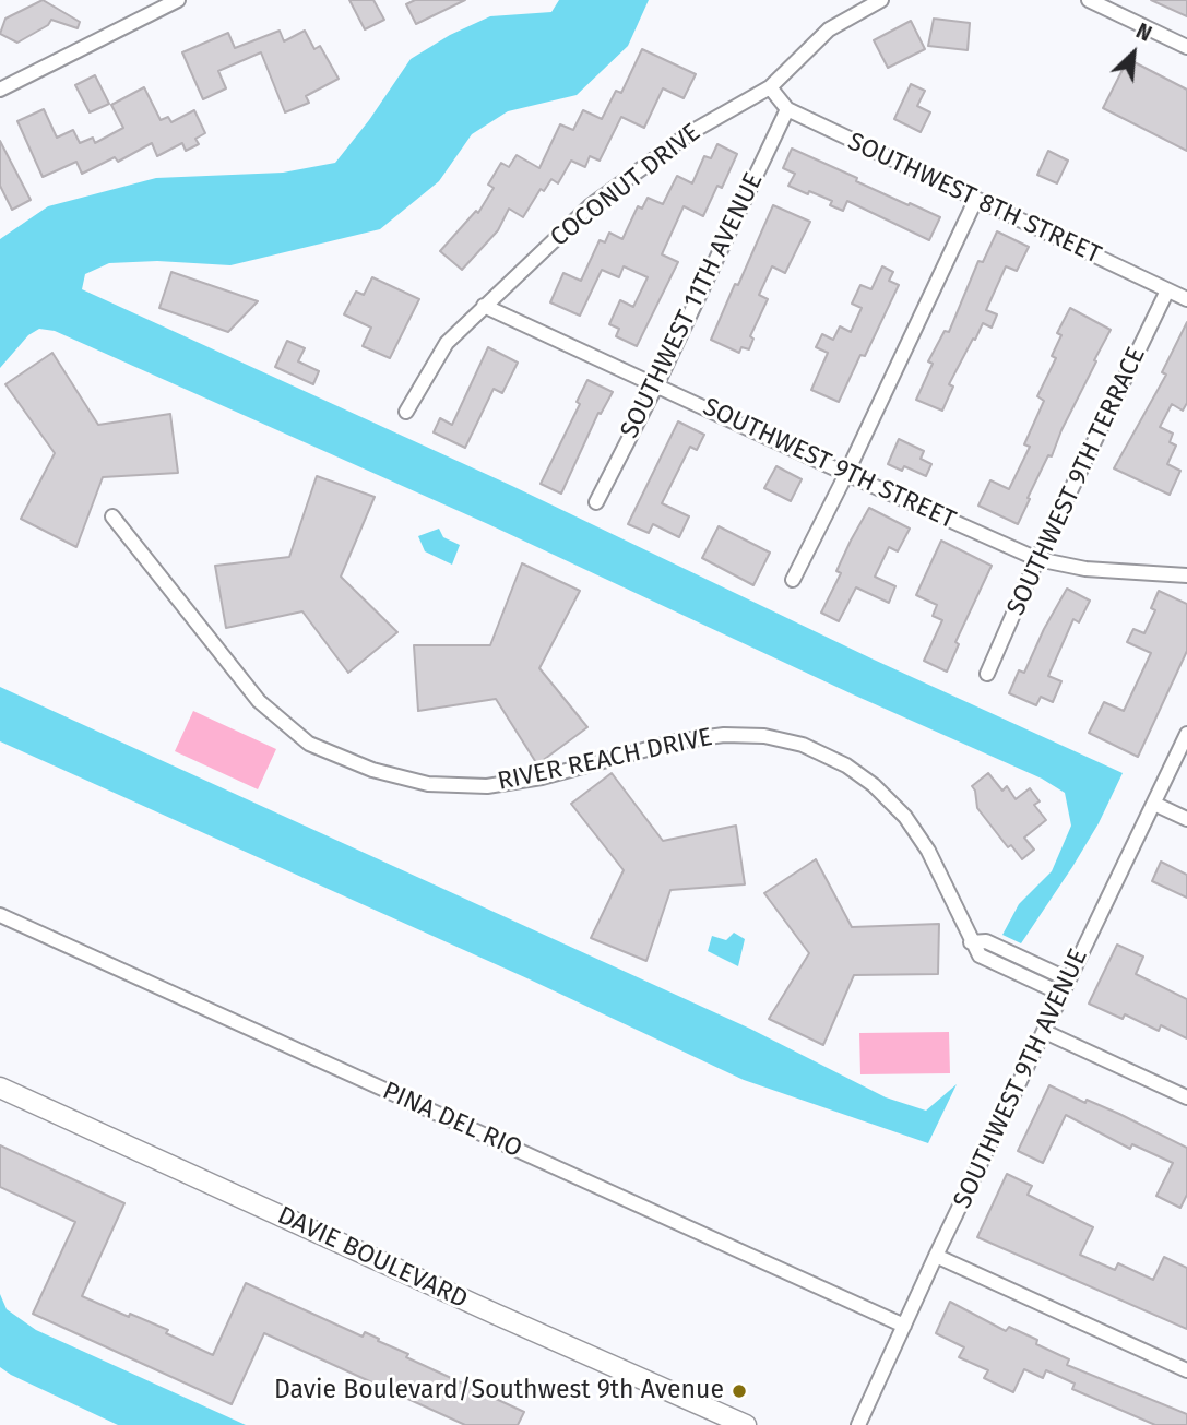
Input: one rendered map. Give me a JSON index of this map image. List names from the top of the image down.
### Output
{
  "streets": {
    "main road": ["DAVIE BOULEVARD"],
    "street": [
      "COCONUT DRIVE",
      "SOUTHWEST 8TH STREET",
      "SOUTHWEST 11TH AVENUE",
      "SOUTHWEST 9TH STREET",
      "SOUTHWEST 9TH TERRACE",
      "RIVER REACH DRIVE",
      "SOUTHWEST 9TH AVENUE",
      "PINA DEL RIO"
    ]
  },
  "crossings": [
    ["COCONUT DRIVE", "SOUTHWEST 8TH STREET"],
    ["COCONUT DRIVE", "SOUTHWEST 9TH STREET"],
    ["SOUTHWEST 8TH STREET", "SOUTHWEST 11TH AVENUE"],
    ["SOUTHWEST 8TH STREET", "SOUTHWEST 9TH TERRACE"],
    ["SOUTHWEST 11TH AVENUE", "SOUTHWEST 9TH STREET"],
    ["SOUTHWEST 9TH STREET", "SOUTHWEST 9TH TERRACE"],
    ["RIVER REACH DRIVE", "SOUTHWEST 9TH AVENUE"],
    ["SOUTHWEST 9TH AVENUE", "PINA DEL RIO"]
  ],
  "places": ["Davie Boulevard/Southwest 9th Avenue"],
  "north": "top right"
}
